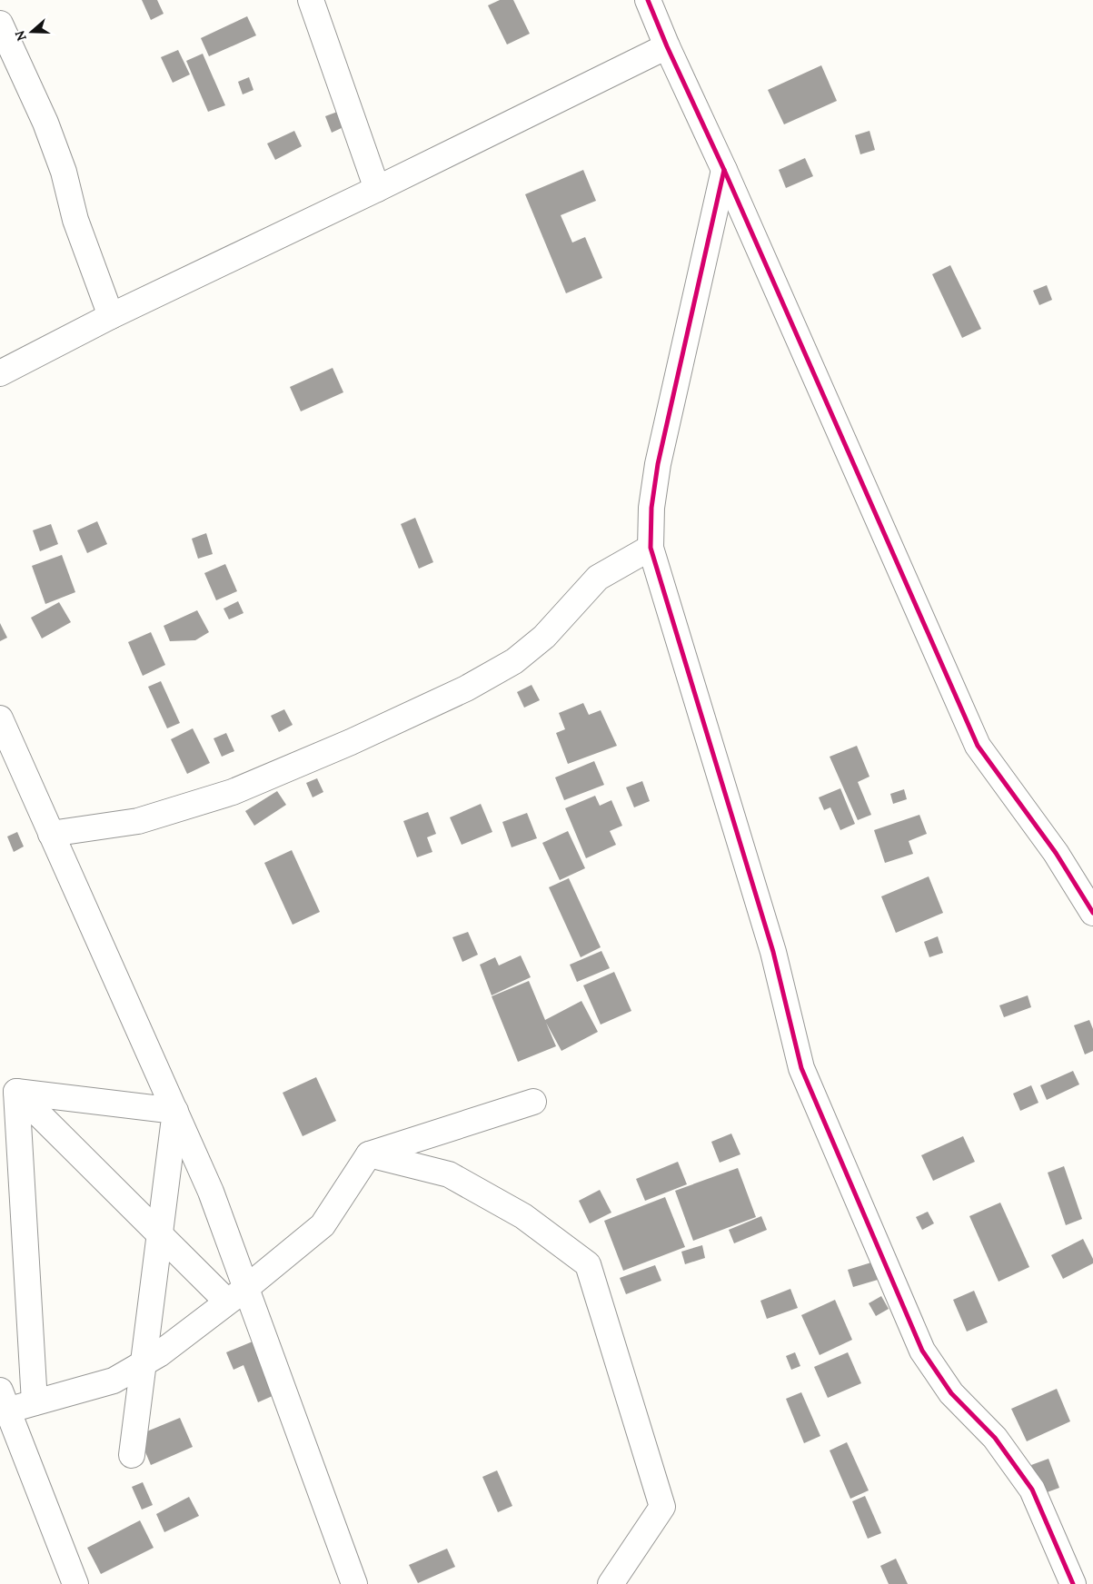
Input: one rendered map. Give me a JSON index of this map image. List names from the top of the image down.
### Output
{
  "north": "left"
}
